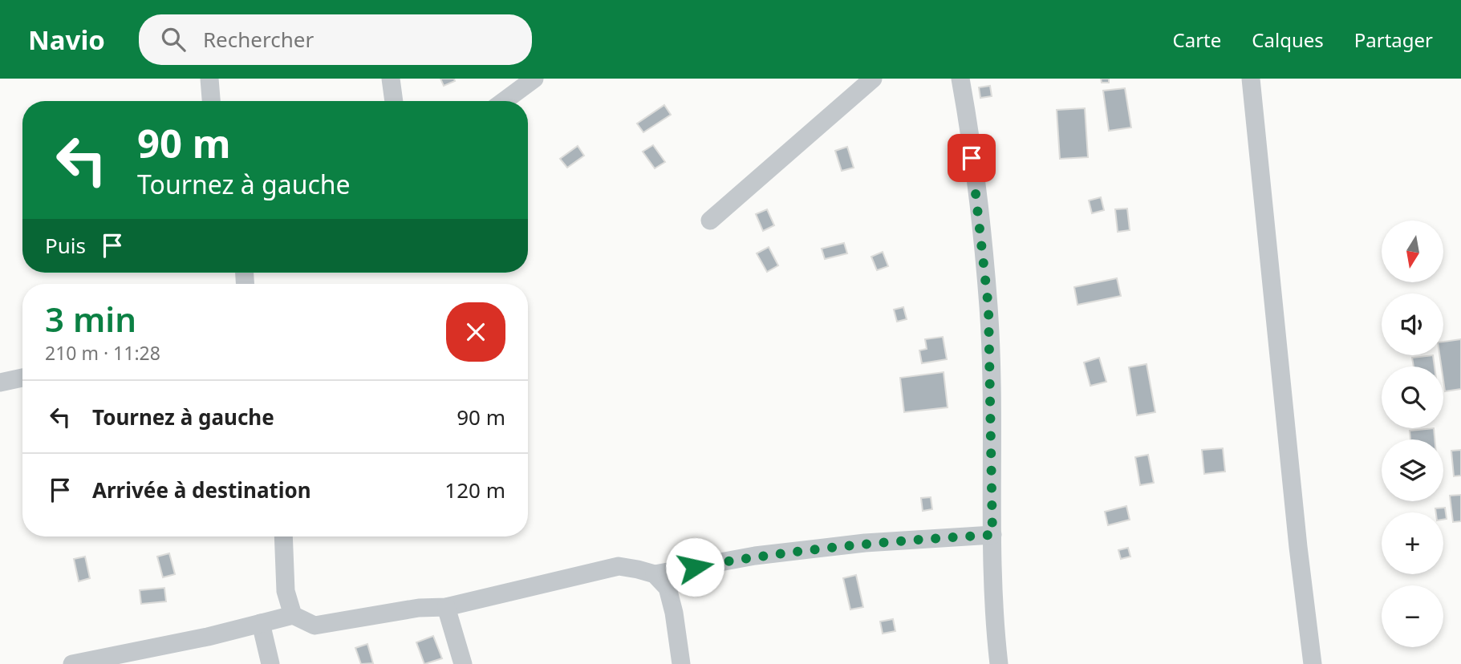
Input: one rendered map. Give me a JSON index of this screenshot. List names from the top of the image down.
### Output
{
  "north": "bottom",
  "page": {
    "header": "Navio",
    "search": "Rechercher",
    "nav": ["Carte", "Calques", "Partager"],
    "turn": ["90 m", "Tournez à gauche"],
    "then": "Puis",
    "map_buttons": ["+", "−"],
    "heading": ["3 min", "210 m · 11:28"],
    "list": [
      {
        "name": "Tournez à gauche",
        "value": "90 m"
      },
      {
        "name": "Arrivée à destination",
        "value": "120 m"
      }
    ]
  }
}
